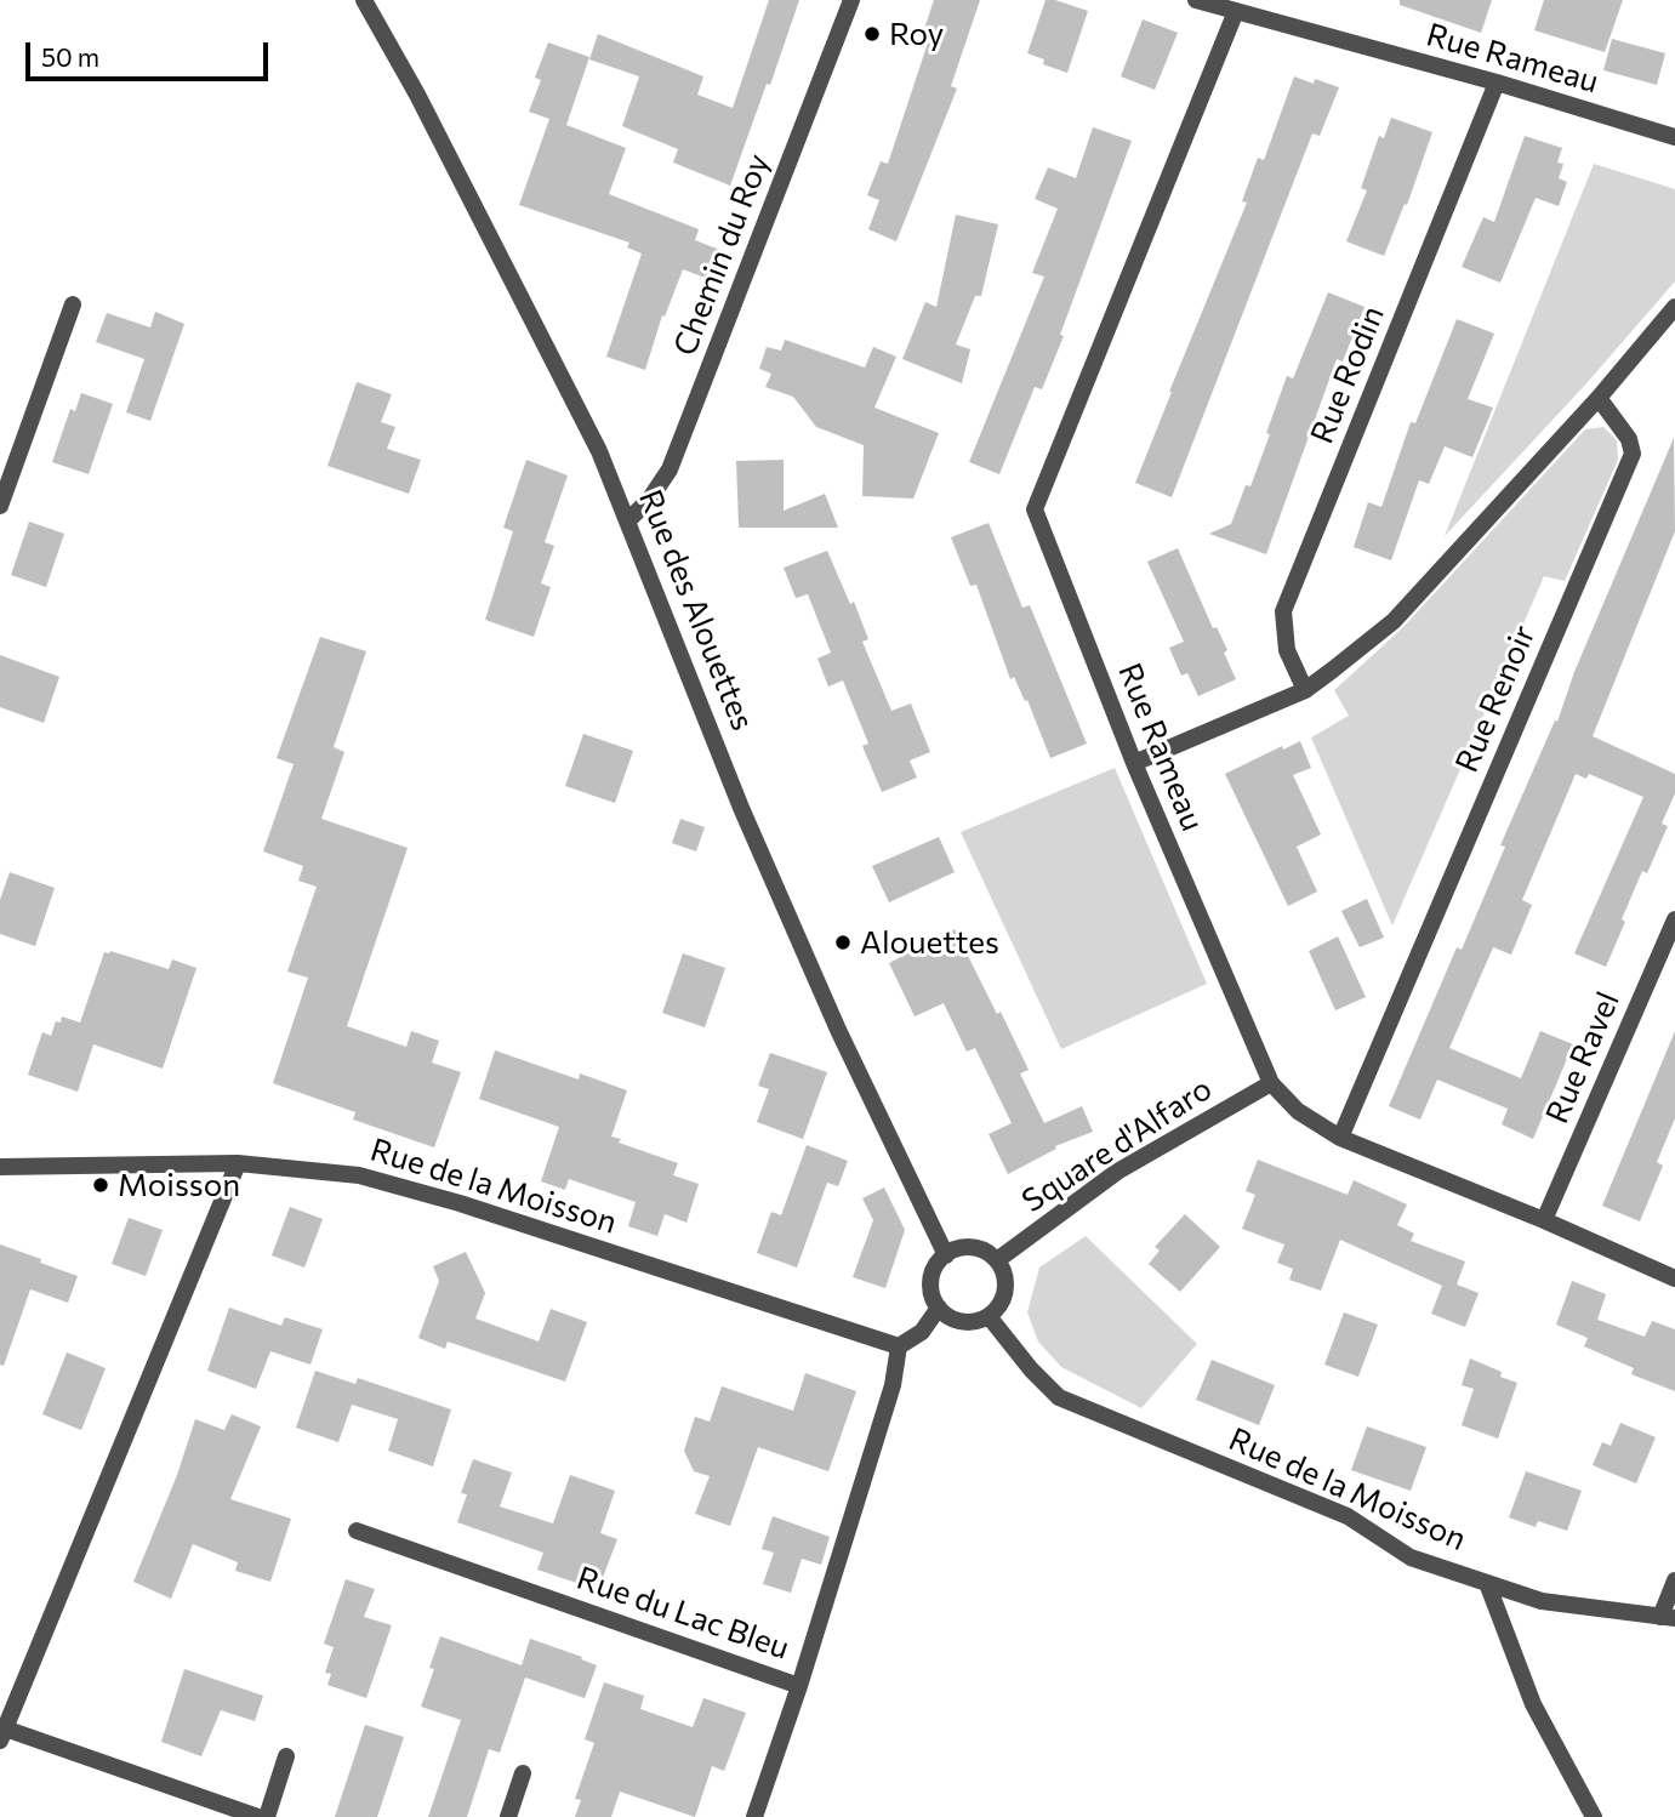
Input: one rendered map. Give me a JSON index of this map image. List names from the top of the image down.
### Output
{
  "streets": {
    "street": [
      "Rue Rameau",
      "Chemin du Roy",
      "Rue Rodin",
      "Rue des Alouettes",
      "Rue Renoir",
      "Rue Ravel",
      "Square d'Alfaro",
      "Rue de la Moisson",
      "Rue du Lac Bleu"
    ]
  },
  "crossings": [
    ["Rue Rameau", "Rue Rodin"],
    ["Rue Rameau", "Rue Renoir"],
    ["Rue Rameau", "Rue Ravel"],
    ["Rue Rameau", "Square d'Alfaro"],
    ["Chemin du Roy", "Rue des Alouettes"],
    ["Rue des Alouettes", "Square d'Alfaro"],
    ["Rue des Alouettes", "Rue de la Moisson"],
    ["Square d'Alfaro", "Rue de la Moisson"],
    ["Rue de la Moisson", "Rue du Lac Bleu"]
  ],
  "places": ["Roy", "Alouettes", "Moisson"],
  "scale_bar": "50 m"
}
